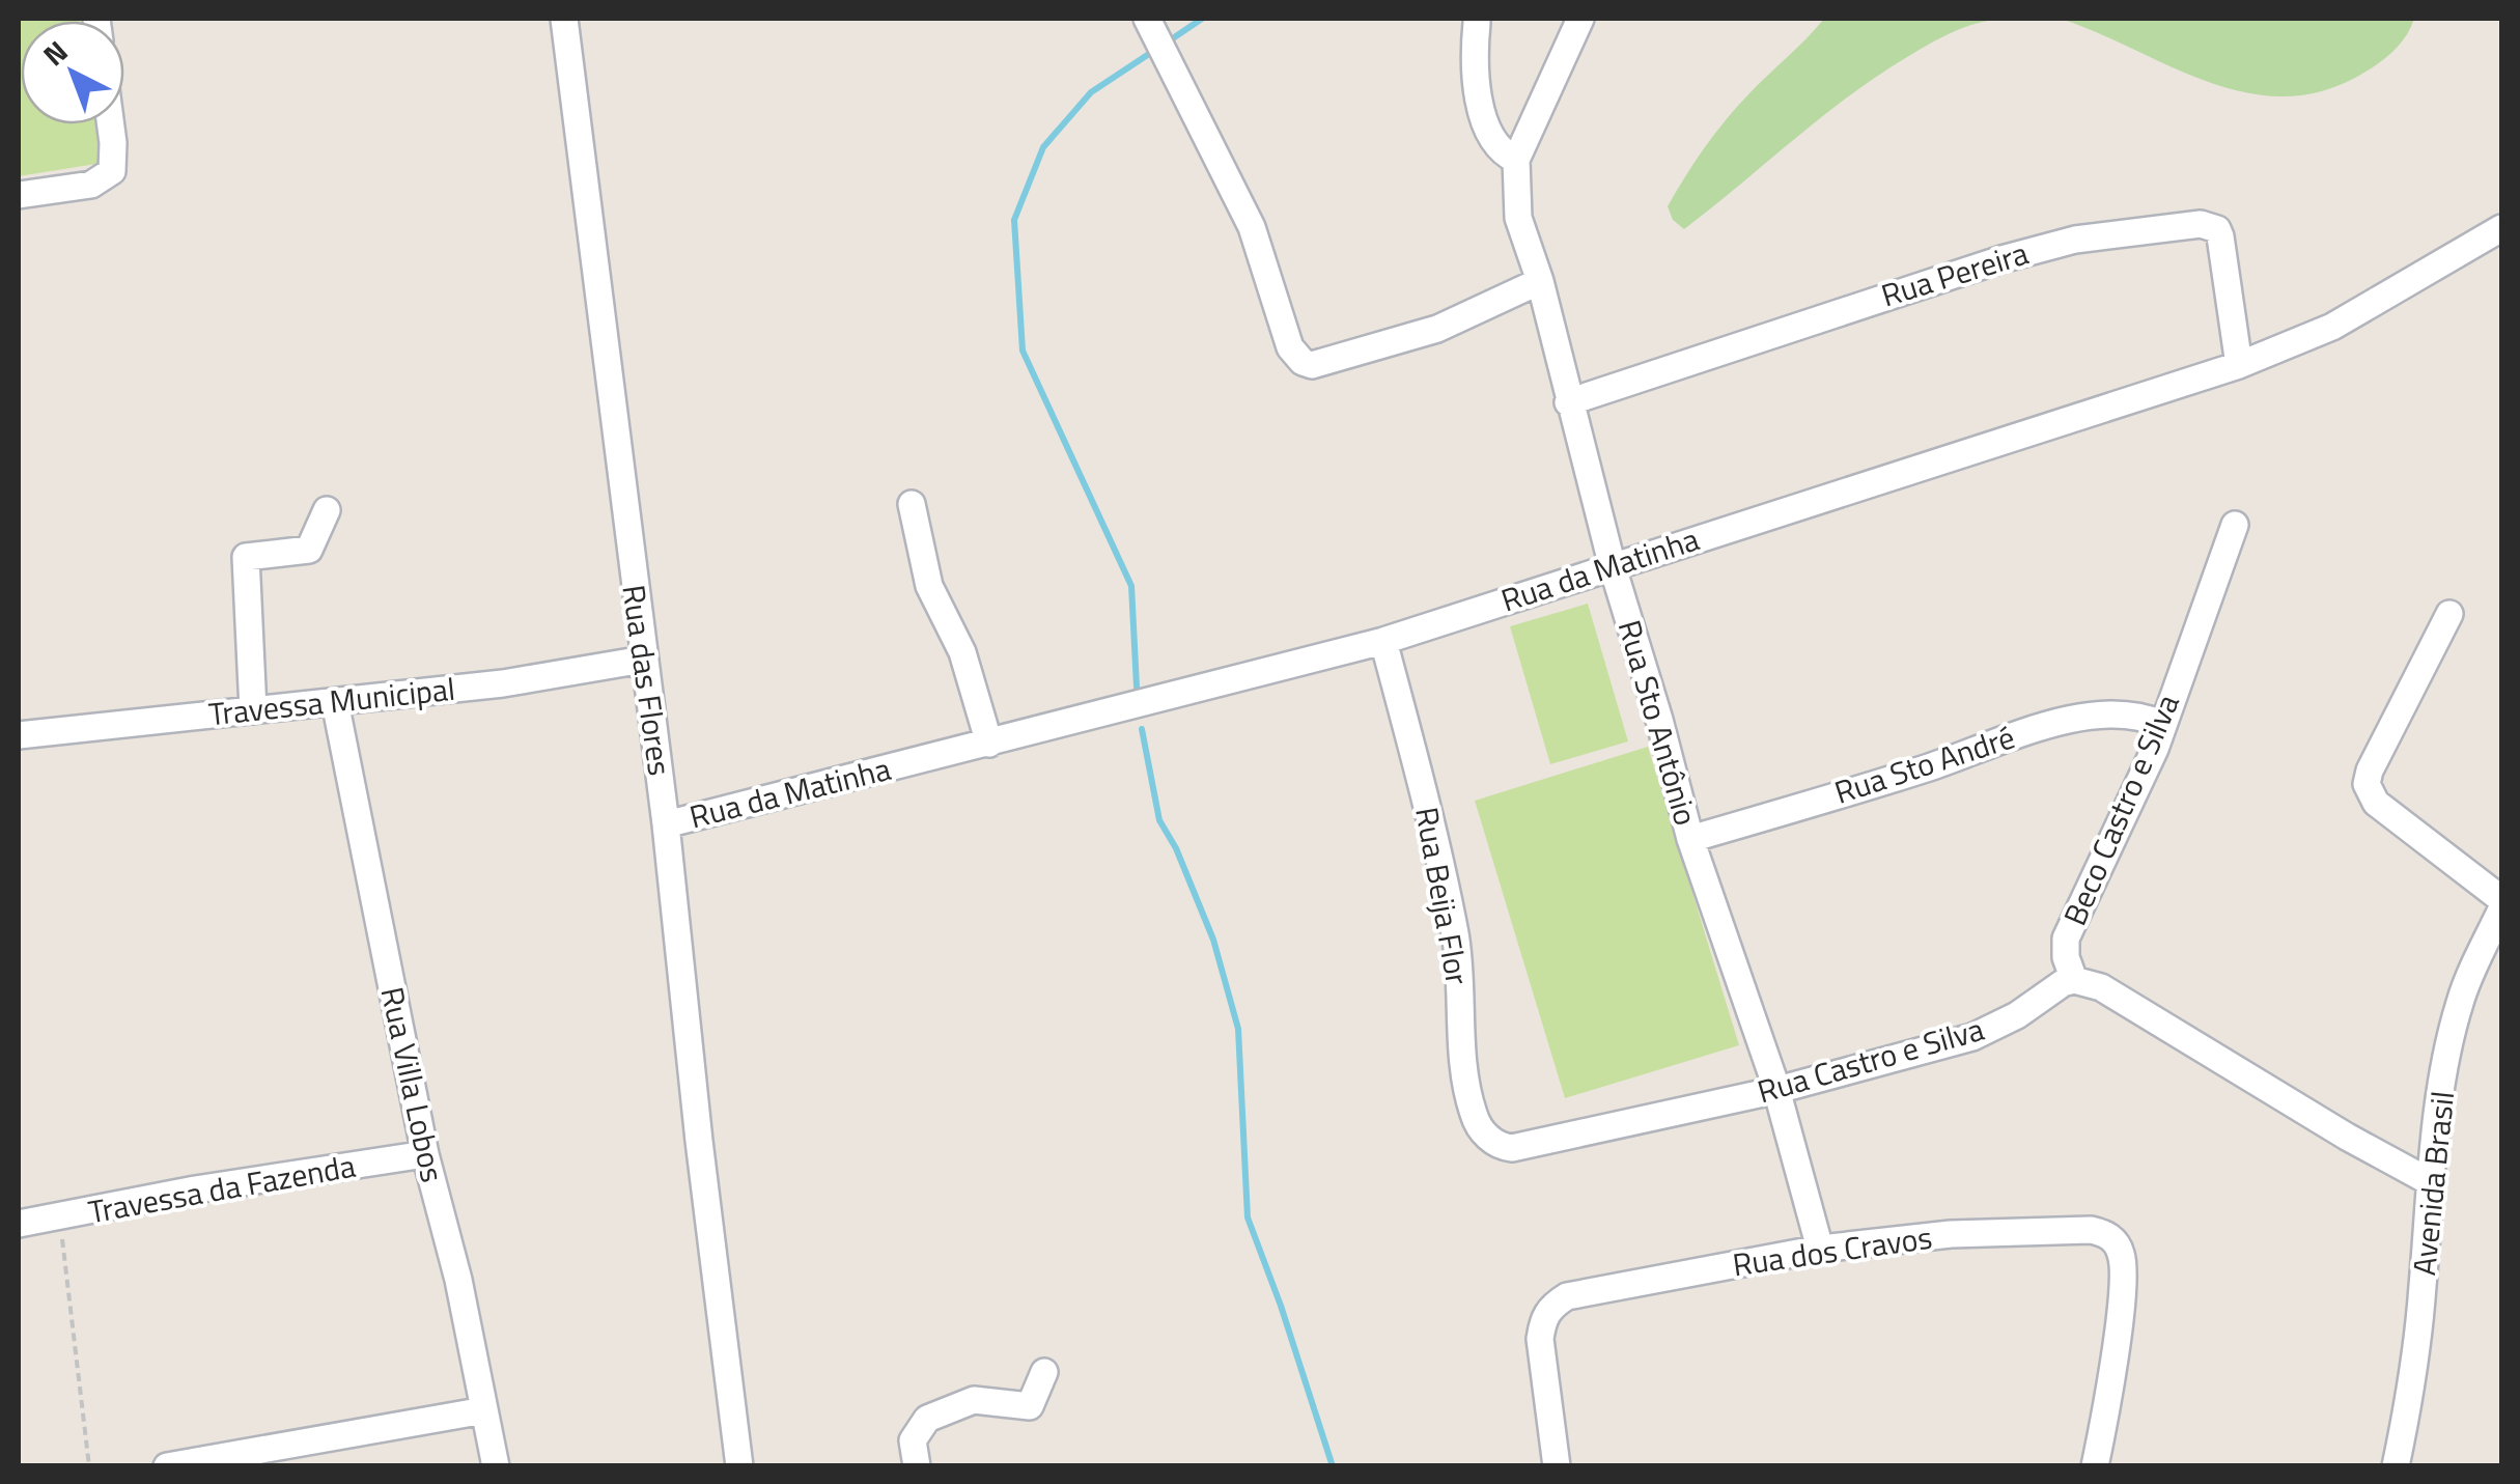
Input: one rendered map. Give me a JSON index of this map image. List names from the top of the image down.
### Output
{
  "streets": {
    "street": [
      "Rua Pereira",
      "Rua da Matinha",
      "Rua das Flores",
      "Travessa Municipal",
      "Rua Sto Antônio",
      "Rua Sto André",
      "Beco Castro e Silva",
      "Rua Beija Flor",
      "Rua Castro e Silva",
      "Rua Villa Lobos",
      "Avenida Brasil",
      "Travessa da Fazenda",
      "Rua dos Cravos"
    ]
  },
  "crossings": [
    ["Rua Pereira", "Rua da Matinha"],
    ["Rua Pereira", "Rua Sto Antônio"],
    ["Rua da Matinha", "Rua das Flores"],
    ["Rua da Matinha", "Rua Sto Antônio"],
    ["Rua da Matinha", "Rua Beija Flor"],
    ["Rua das Flores", "Travessa Municipal"],
    ["Travessa Municipal", "Rua Villa Lobos"],
    ["Rua Sto Antônio", "Rua Sto André"],
    ["Rua Sto Antônio", "Rua Castro e Silva"],
    ["Rua Sto Antônio", "Rua dos Cravos"],
    ["Rua Sto André", "Beco Castro e Silva"],
    ["Beco Castro e Silva", "Rua Castro e Silva"],
    ["Rua Beija Flor", "Rua Castro e Silva"],
    ["Rua Villa Lobos", "Travessa da Fazenda"]
  ],
  "north": "top left"
}
